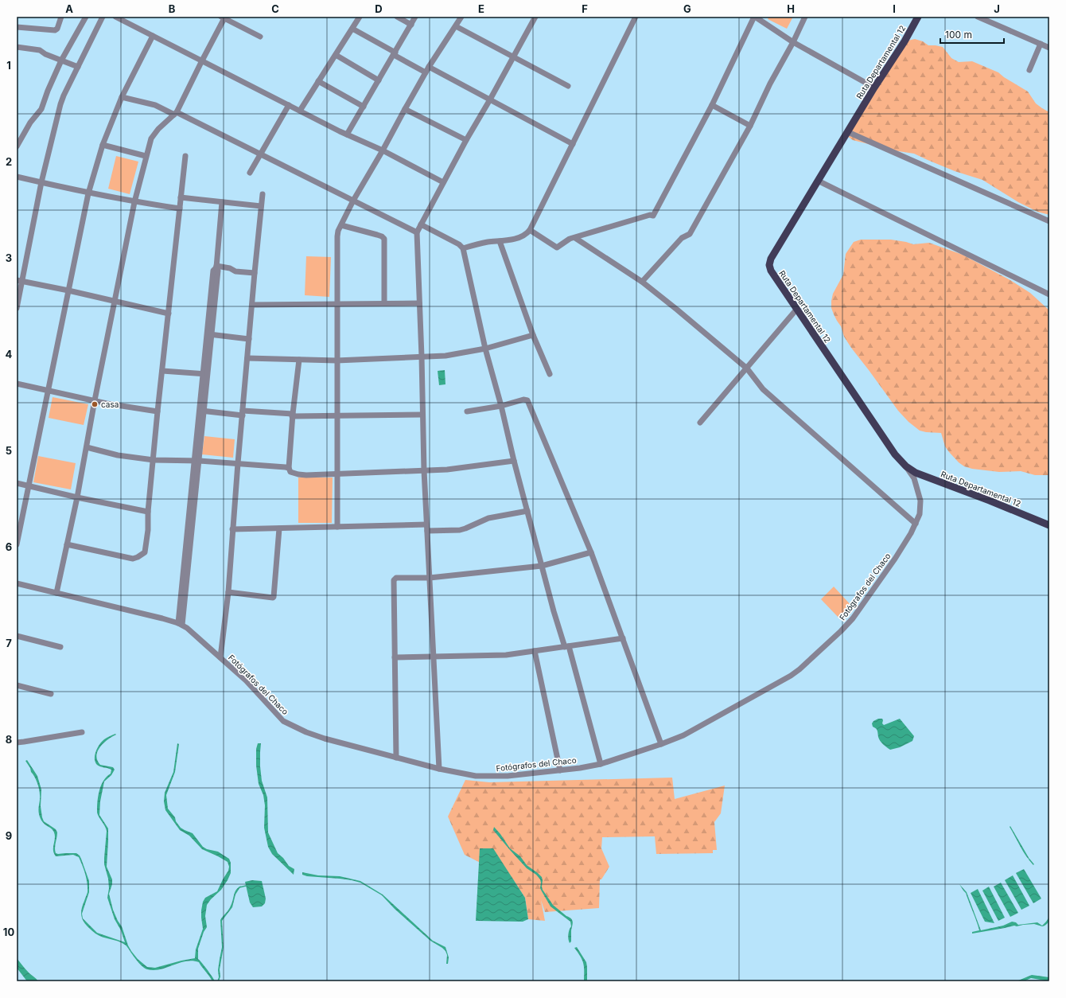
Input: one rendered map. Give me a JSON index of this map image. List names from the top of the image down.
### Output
{
  "streets": {
    "main road": ["Ruta Departamental 12"],
    "street": ["Fotógrafos del Chaco"]
  },
  "crossings": [
    ["Ruta Departamental 12", "Fotógrafos del Chaco"]
  ],
  "places": ["casa"],
  "scale_bar": "100 m",
  "grid": {
    "columns": [
      "A",
      "B",
      "C",
      "D",
      "E",
      "F",
      "G",
      "H",
      "I",
      "J"
    ],
    "rows": [
      "1",
      "2",
      "3",
      "4",
      "5",
      "6",
      "7",
      "8",
      "9",
      "10"
    ]
  }
}
